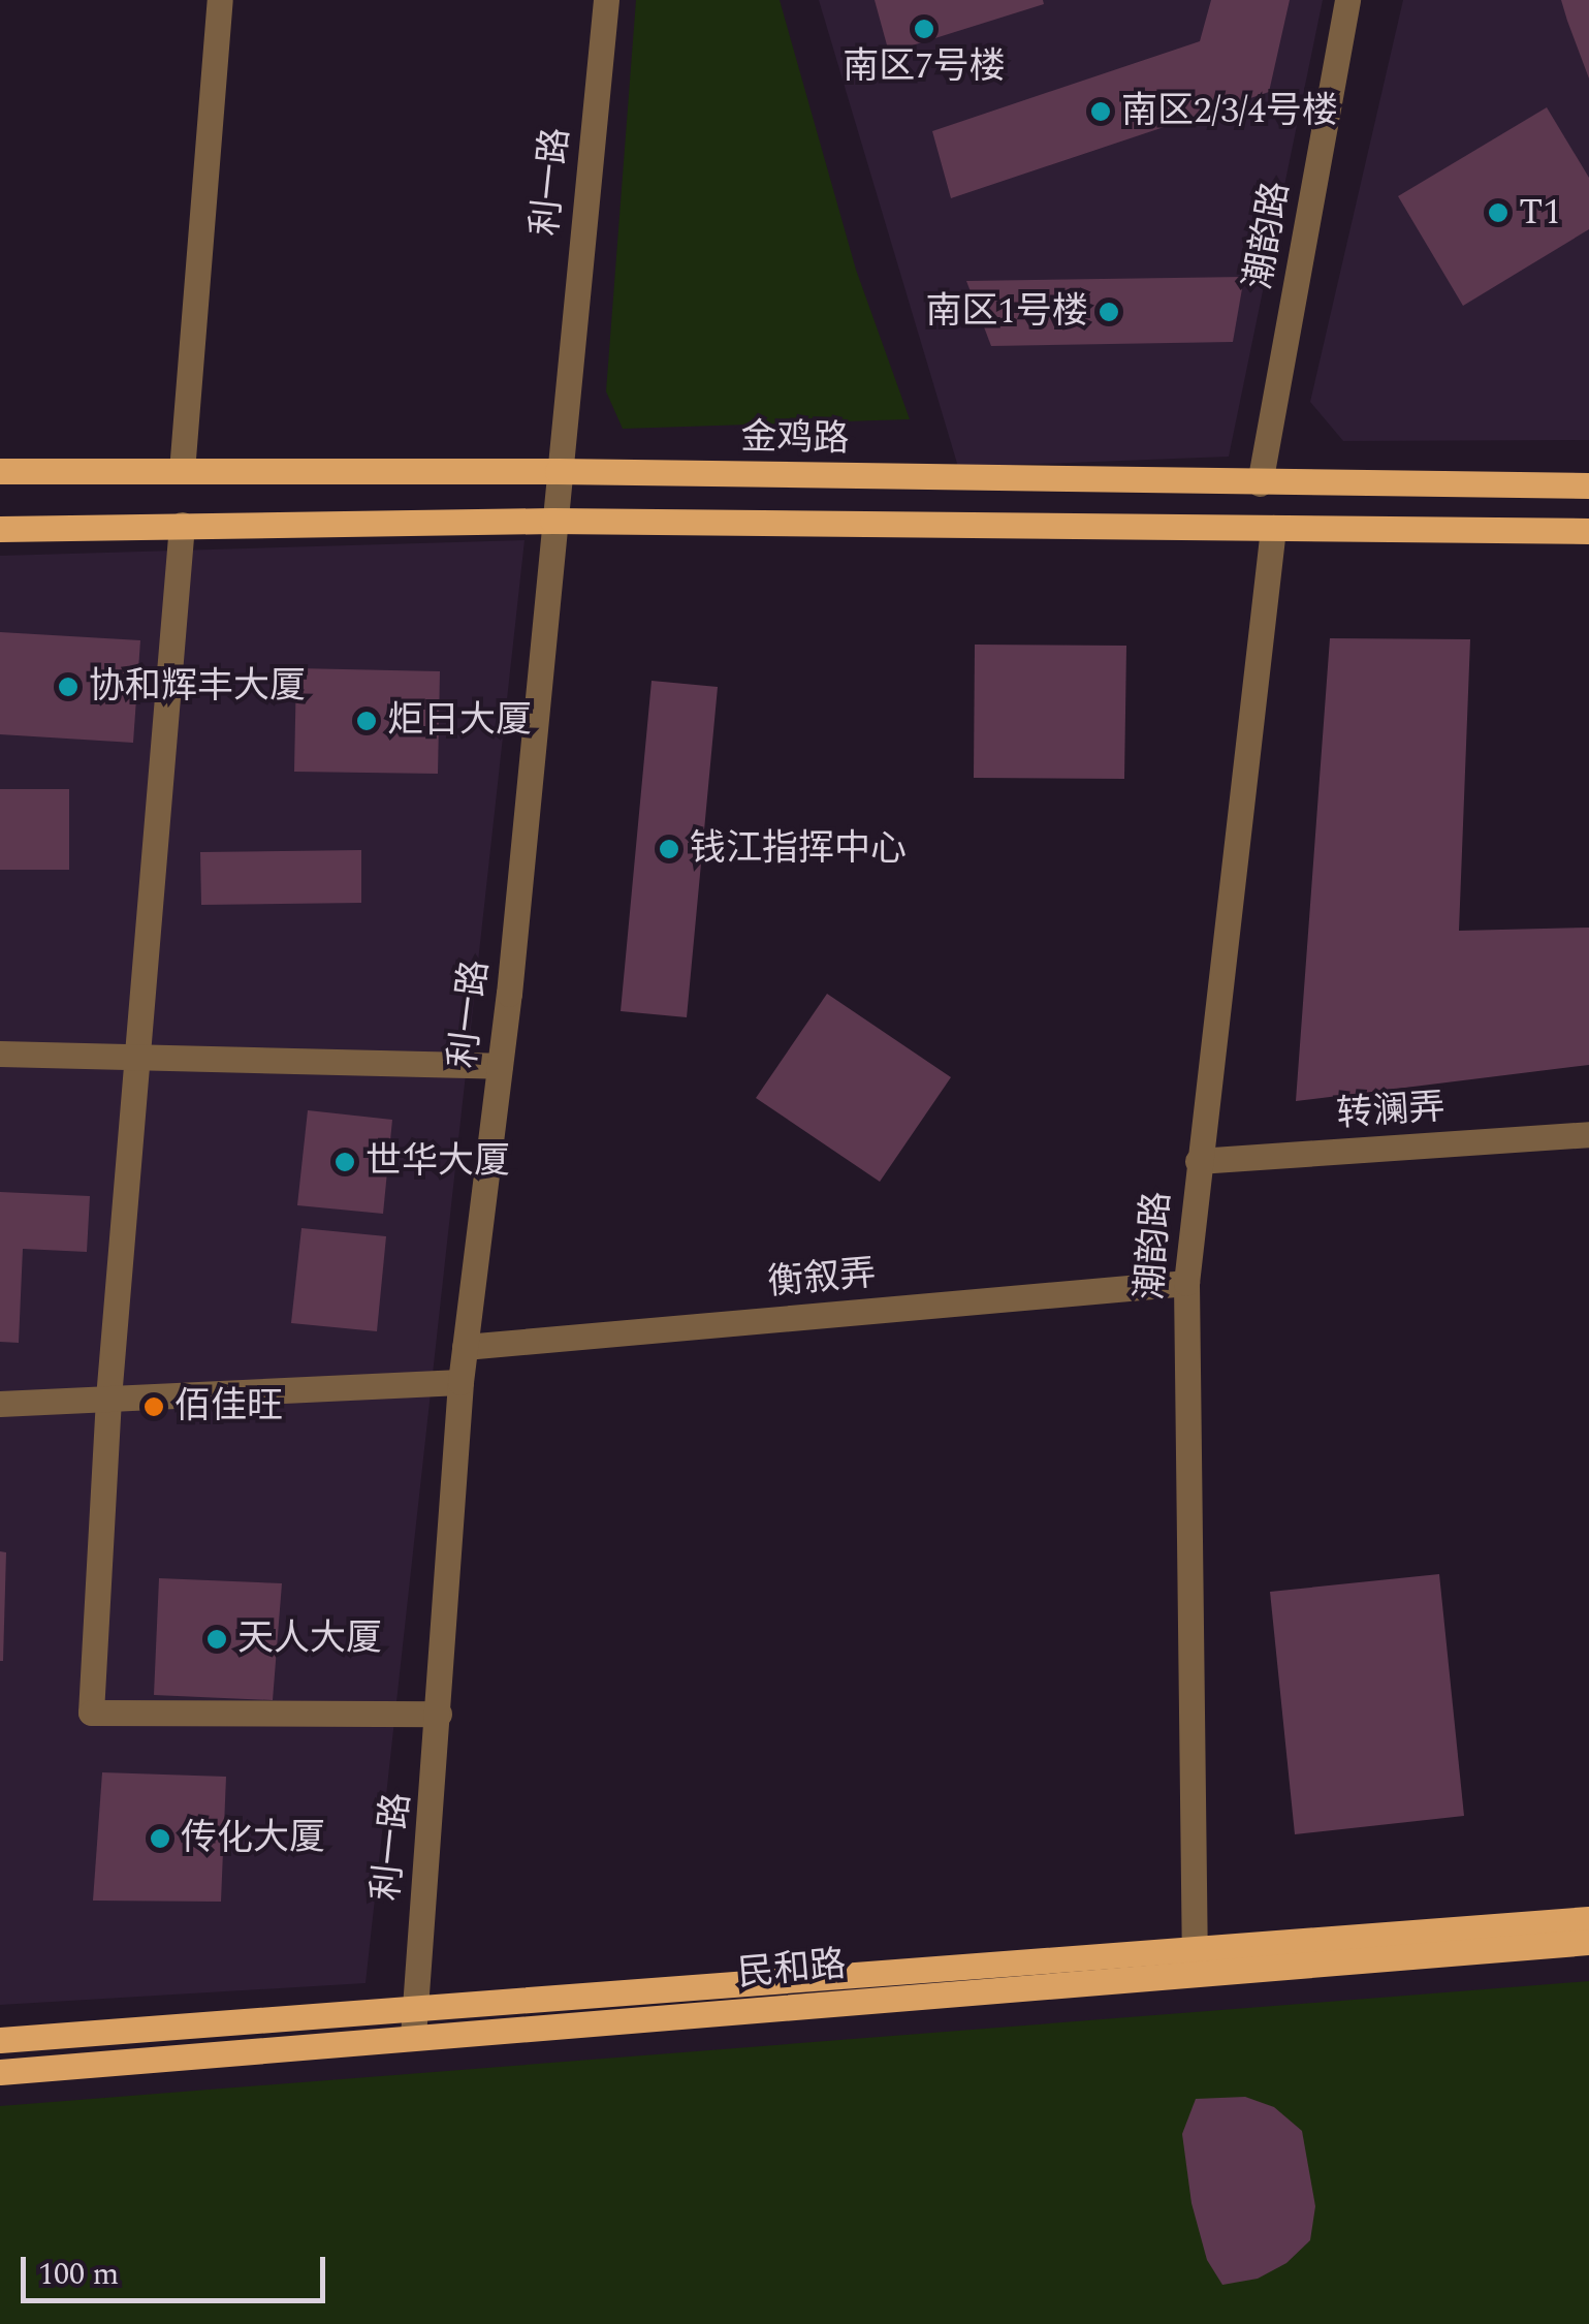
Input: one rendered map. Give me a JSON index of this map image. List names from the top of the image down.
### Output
{
  "streets": {
    "main road": ["金鸡路", "民和路"],
    "street": [
      "利一路",
      "潮韵路",
      "转澜弄",
      "衡叙弄"
    ]
  },
  "crossings": [
    ["利一路", "金鸡路"],
    ["利一路", "衡叙弄"],
    ["利一路", "民和路"],
    ["潮韵路", "金鸡路"],
    ["潮韵路", "转澜弄"],
    ["潮韵路", "衡叙弄"],
    ["潮韵路", "民和路"]
  ],
  "places": [
    "南区7号楼",
    "南区2/3/4号楼",
    "T1",
    "南区1号楼",
    "协和辉丰大厦",
    "炬日大厦",
    "钱江指挥中心",
    "世华大厦",
    "佰佳旺",
    "天人大厦",
    "传化大厦"
  ],
  "scale_bar": "100 m"
}
